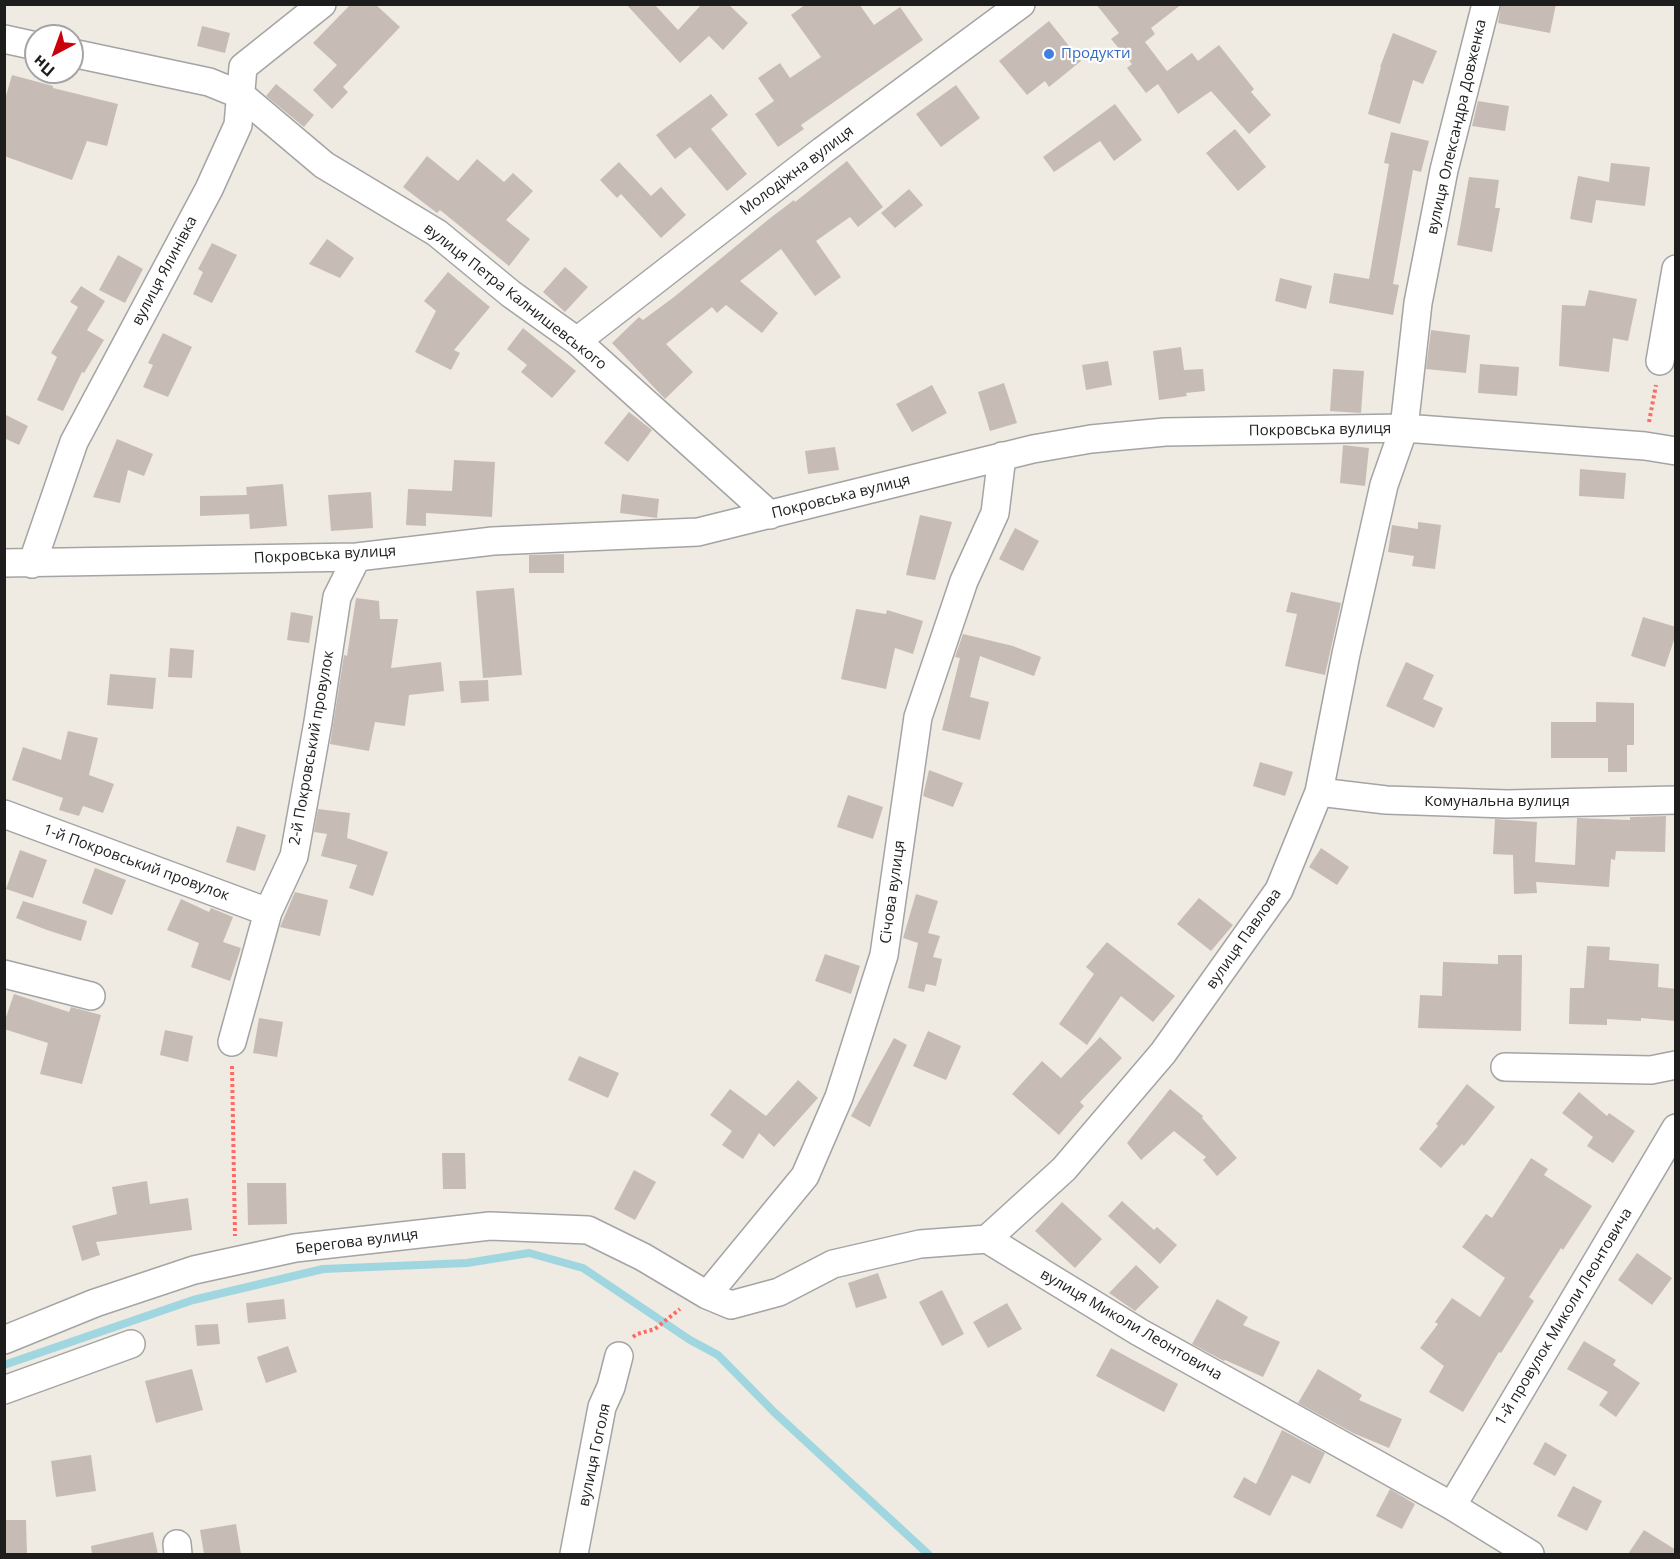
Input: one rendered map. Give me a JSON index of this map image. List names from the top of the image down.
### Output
{
  "streets": {
    "street": [
      "вулиця Олександра Довженка",
      "Молодіжна вулиця",
      "вулиця Ялинівка",
      "вулиця Петра Калнишевського",
      "Покровська вулиця",
      "2-й Покровський провулок",
      "Комунальна вулиця",
      "1-й Покровський провулок",
      "Січова вулиця",
      "вулиця Павлова",
      "Берегова вулиця",
      "1-й провулок Миколи Леонтовича",
      "вулиця Миколи Леонтовича",
      "вулиця Гоголя"
    ]
  },
  "crossings": [
    ["вулиця Олександра Довженка", "Покровська вулиця"],
    ["вулиця Олександра Довженка", "вулиця Павлова"],
    ["Молодіжна вулиця", "вулиця Петра Калнишевського"],
    ["вулиця Ялинівка", "вулиця Петра Калнишевського"],
    ["вулиця Ялинівка", "Покровська вулиця"],
    ["вулиця Петра Калнишевського", "Покровська вулиця"],
    ["Покровська вулиця", "2-й Покровський провулок"],
    ["Покровська вулиця", "Січова вулиця"],
    ["Покровська вулиця", "вулиця Павлова"],
    ["2-й Покровський провулок", "1-й Покровський провулок"],
    ["Комунальна вулиця", "вулиця Павлова"],
    ["Січова вулиця", "Берегова вулиця"],
    ["вулиця Павлова", "вулиця Миколи Леонтовича"],
    ["1-й провулок Миколи Леонтовича", "вулиця Миколи Леонтовича"]
  ],
  "places": ["Продукти"],
  "north": "bottom left"
}
